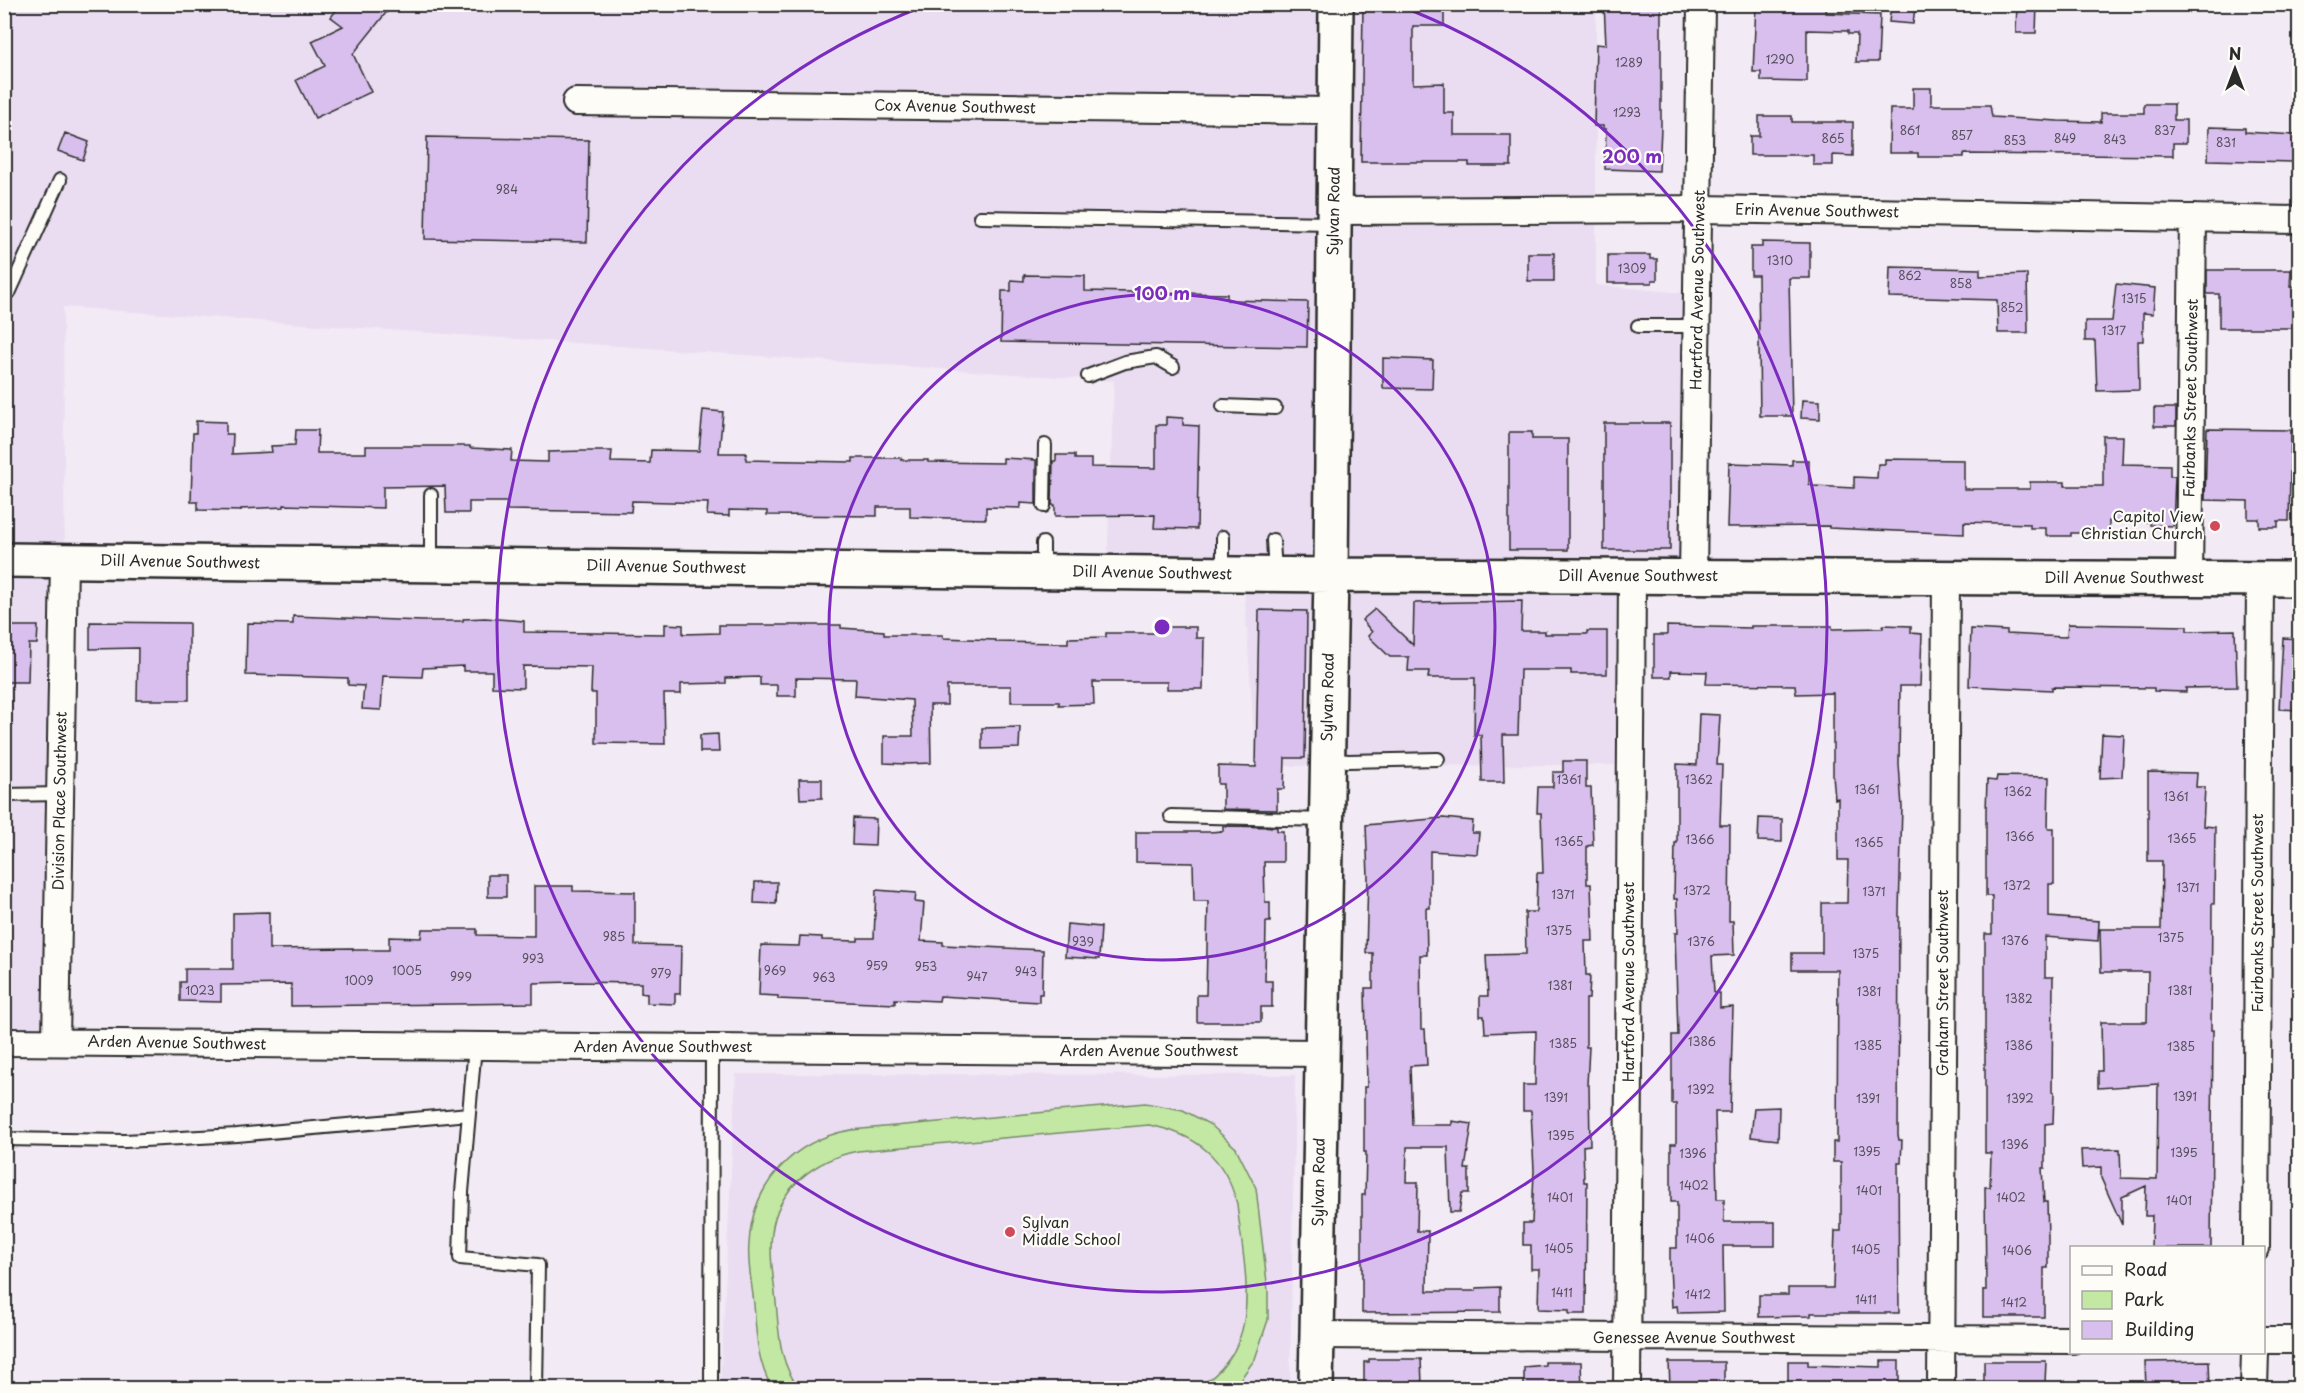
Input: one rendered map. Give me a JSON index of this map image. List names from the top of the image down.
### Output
{
  "streets": {
    "main road": ["Sylvan Road", "Dill Avenue Southwest"],
    "street": [
      "Cox Avenue Southwest",
      "Erin Avenue Southwest",
      "Hartford Avenue Southwest",
      "Fairbanks Street Southwest",
      "Division Place Southwest",
      "Graham Street Southwest",
      "Arden Avenue Southwest",
      "Genessee Avenue Southwest"
    ]
  },
  "crossings": [
    ["Cox Avenue Southwest", "Sylvan Road"],
    ["Sylvan Road", "Erin Avenue Southwest"],
    ["Sylvan Road", "Dill Avenue Southwest"],
    ["Sylvan Road", "Arden Avenue Southwest"],
    ["Sylvan Road", "Genessee Avenue Southwest"],
    ["Erin Avenue Southwest", "Hartford Avenue Southwest"],
    ["Erin Avenue Southwest", "Fairbanks Street Southwest"],
    ["Hartford Avenue Southwest", "Dill Avenue Southwest"],
    ["Hartford Avenue Southwest", "Genessee Avenue Southwest"],
    ["Fairbanks Street Southwest", "Dill Avenue Southwest"],
    ["Dill Avenue Southwest", "Division Place Southwest"],
    ["Dill Avenue Southwest", "Graham Street Southwest"],
    ["Division Place Southwest", "Arden Avenue Southwest"],
    ["Graham Street Southwest", "Genessee Avenue Southwest"]
  ],
  "places": ["Capitol View Christian Church", "Sylvan Middle School"],
  "house_numbers": [
    "1290",
    "1289",
    "1293",
    "861",
    "837",
    "857",
    "865",
    "849",
    "843",
    "853",
    "831",
    "984",
    "1310",
    "1309",
    "862",
    "858",
    "1315",
    "852",
    "1317",
    "1361",
    "1362",
    "1361",
    "1362",
    "1361",
    "1366",
    "1365",
    "1366",
    "1365",
    "1365",
    "1372",
    "1371",
    "1372",
    "1371",
    "1371",
    "1375",
    "985",
    "1375",
    "1376",
    "939",
    "1376",
    "1375",
    "993",
    "959",
    "953",
    "1005",
    "969",
    "943",
    "979",
    "999",
    "947",
    "963",
    "1009",
    "1381",
    "1023",
    "1381",
    "1381",
    "1382",
    "1386",
    "1385",
    "1385",
    "1386",
    "1385",
    "1392",
    "1391",
    "1391",
    "1391",
    "1392",
    "1395",
    "1396",
    "1395",
    "1395",
    "1396",
    "1402",
    "1401",
    "1401",
    "1402",
    "1401",
    "1406",
    "1405",
    "1405",
    "1406",
    "1411",
    "1412",
    "1411",
    "1412"
  ],
  "legend": ["Road", "Park", "Building"],
  "north": "top",
  "rings": ["200 m", "100 m"]
}
